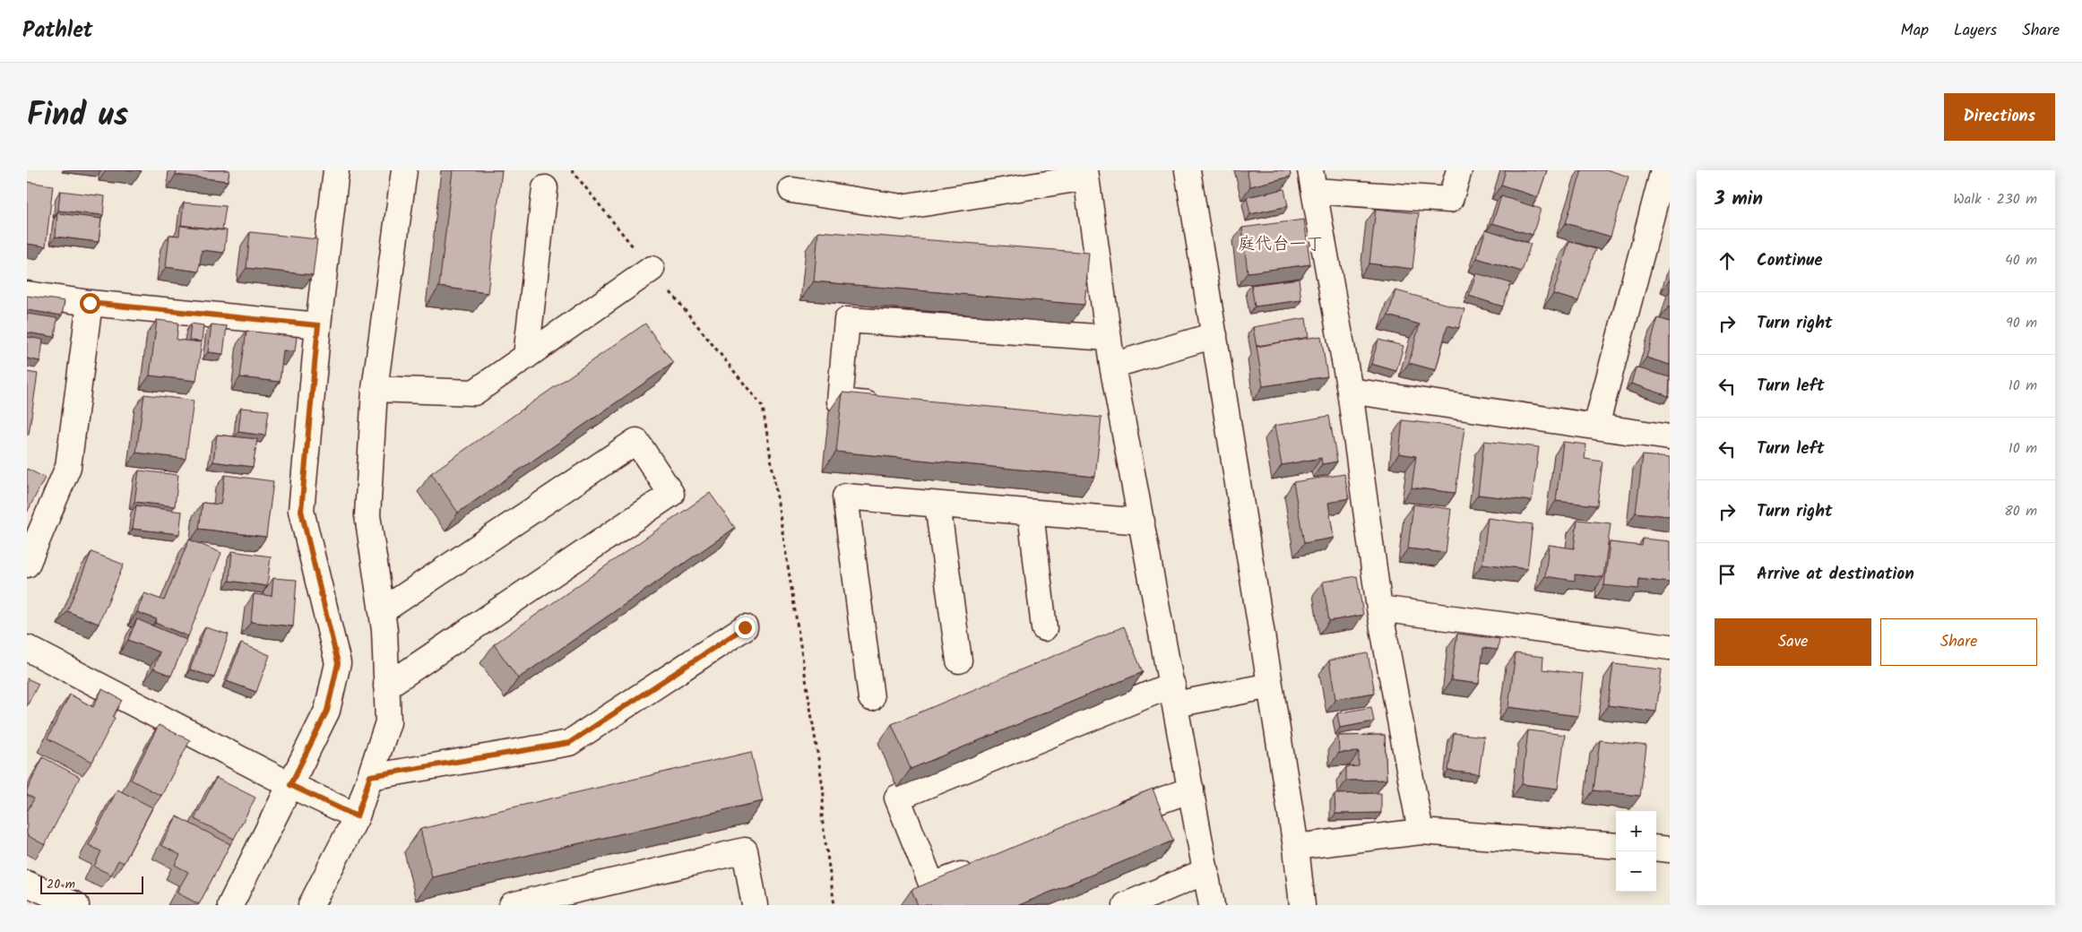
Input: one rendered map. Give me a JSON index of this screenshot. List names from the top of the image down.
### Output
{
  "districts": ["庭代台一丁"],
  "scale_bar": "20 m",
  "page": {
    "header": "Pathlet",
    "nav": ["Map", "Layers", "Share"],
    "title": "Find us",
    "buttons": [
      "Directions",
      ["Save", "Share"]
    ],
    "heading": ["3 min", "Walk · 230 m"],
    "list": [
      ["Continue", "40 m"],
      ["Turn right", "90 m"],
      ["Turn left", "10 m"],
      ["Turn left", "10 m"],
      ["Turn right", "80 m"],
      "Arrive at destination"
    ],
    "map_buttons": ["+", "−"],
    "scale": "20 m"
  }
}
